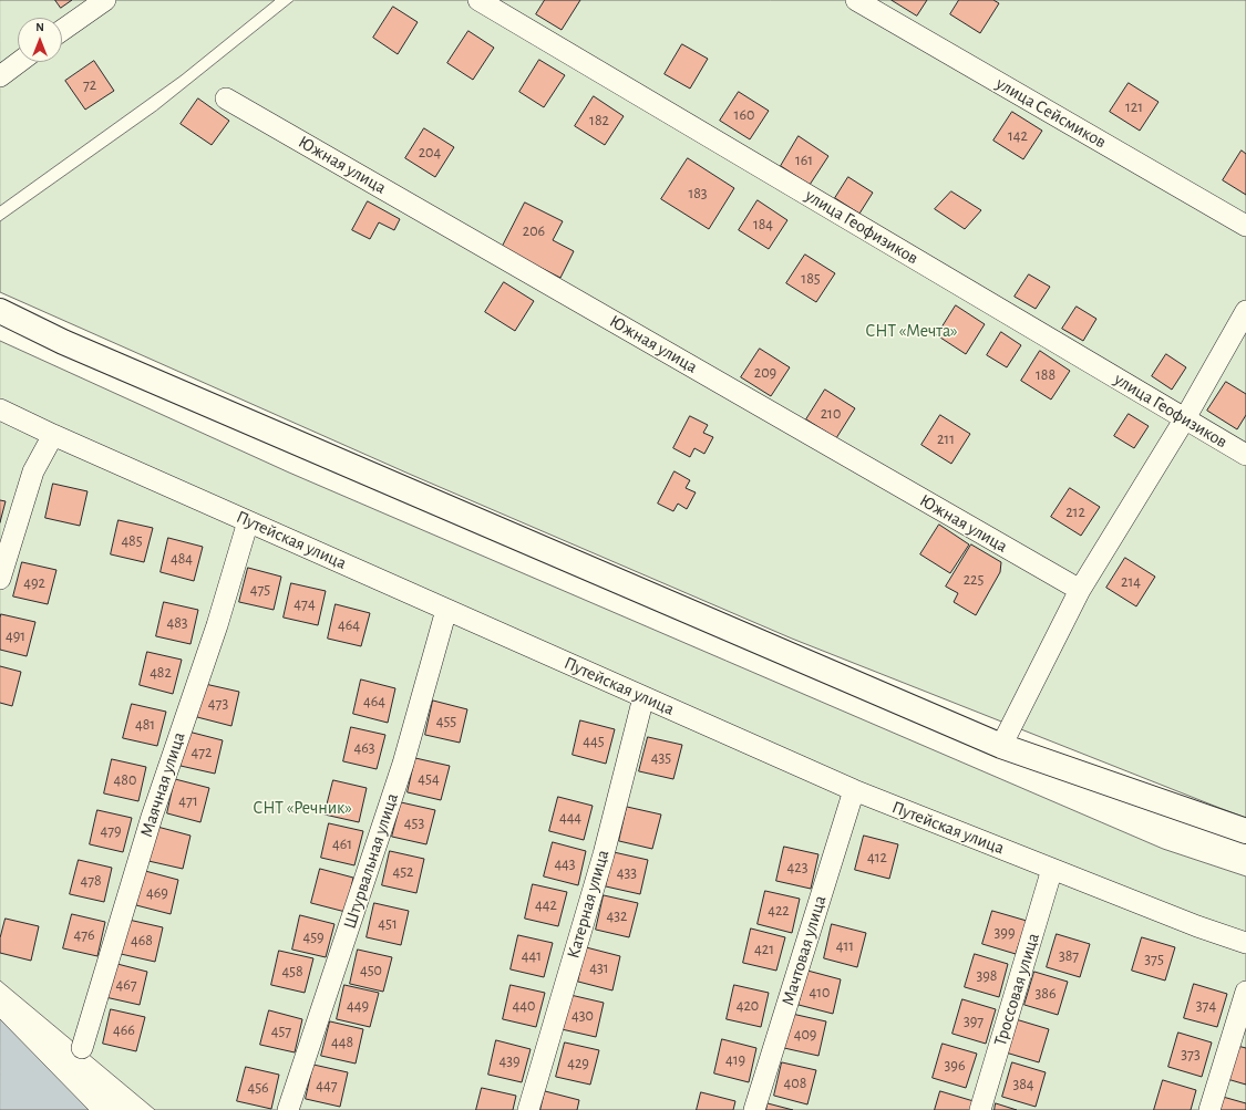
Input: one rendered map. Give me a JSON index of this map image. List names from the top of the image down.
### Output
{
  "streets": {
    "street": [
      "улица Сейсмиков",
      "Южная улица",
      "улица Геофизиков",
      "Путейская улица",
      "Маячная улица",
      "Штурвальная улица",
      "Катерная улица",
      "Мачтовая улица",
      "Троссовая улица"
    ]
  },
  "crossings": [
    ["Путейская улица", "Маячная улица"],
    ["Путейская улица", "Штурвальная улица"],
    ["Путейская улица", "Катерная улица"],
    ["Путейская улица", "Мачтовая улица"],
    ["Путейская улица", "Троссовая улица"]
  ],
  "parks": ["СНТ «Мечта»", "СНТ «Речник»"],
  "house_numbers": [
    "72",
    "121",
    "160",
    "182",
    "142",
    "204",
    "161",
    "183",
    "184",
    "206",
    "185",
    "209",
    "188",
    "210",
    "211",
    "212",
    "485",
    "484",
    "225",
    "214",
    "492",
    "475",
    "474",
    "483",
    "464",
    "491",
    "482",
    "464",
    "473",
    "455",
    "481",
    "445",
    "463",
    "472",
    "435",
    "454",
    "480",
    "471",
    "444",
    "453",
    "479",
    "461",
    "412",
    "443",
    "423",
    "452",
    "433",
    "478",
    "469",
    "442",
    "422",
    "432",
    "451",
    "399",
    "476",
    "459",
    "468",
    "411",
    "421",
    "441",
    "387",
    "375",
    "431",
    "450",
    "458",
    "398",
    "467",
    "410",
    "386",
    "449",
    "440",
    "420",
    "374",
    "430",
    "397",
    "466",
    "457",
    "409",
    "448",
    "373",
    "419",
    "439",
    "429",
    "396",
    "408",
    "384",
    "447",
    "456"
  ],
  "north": "top"
}
